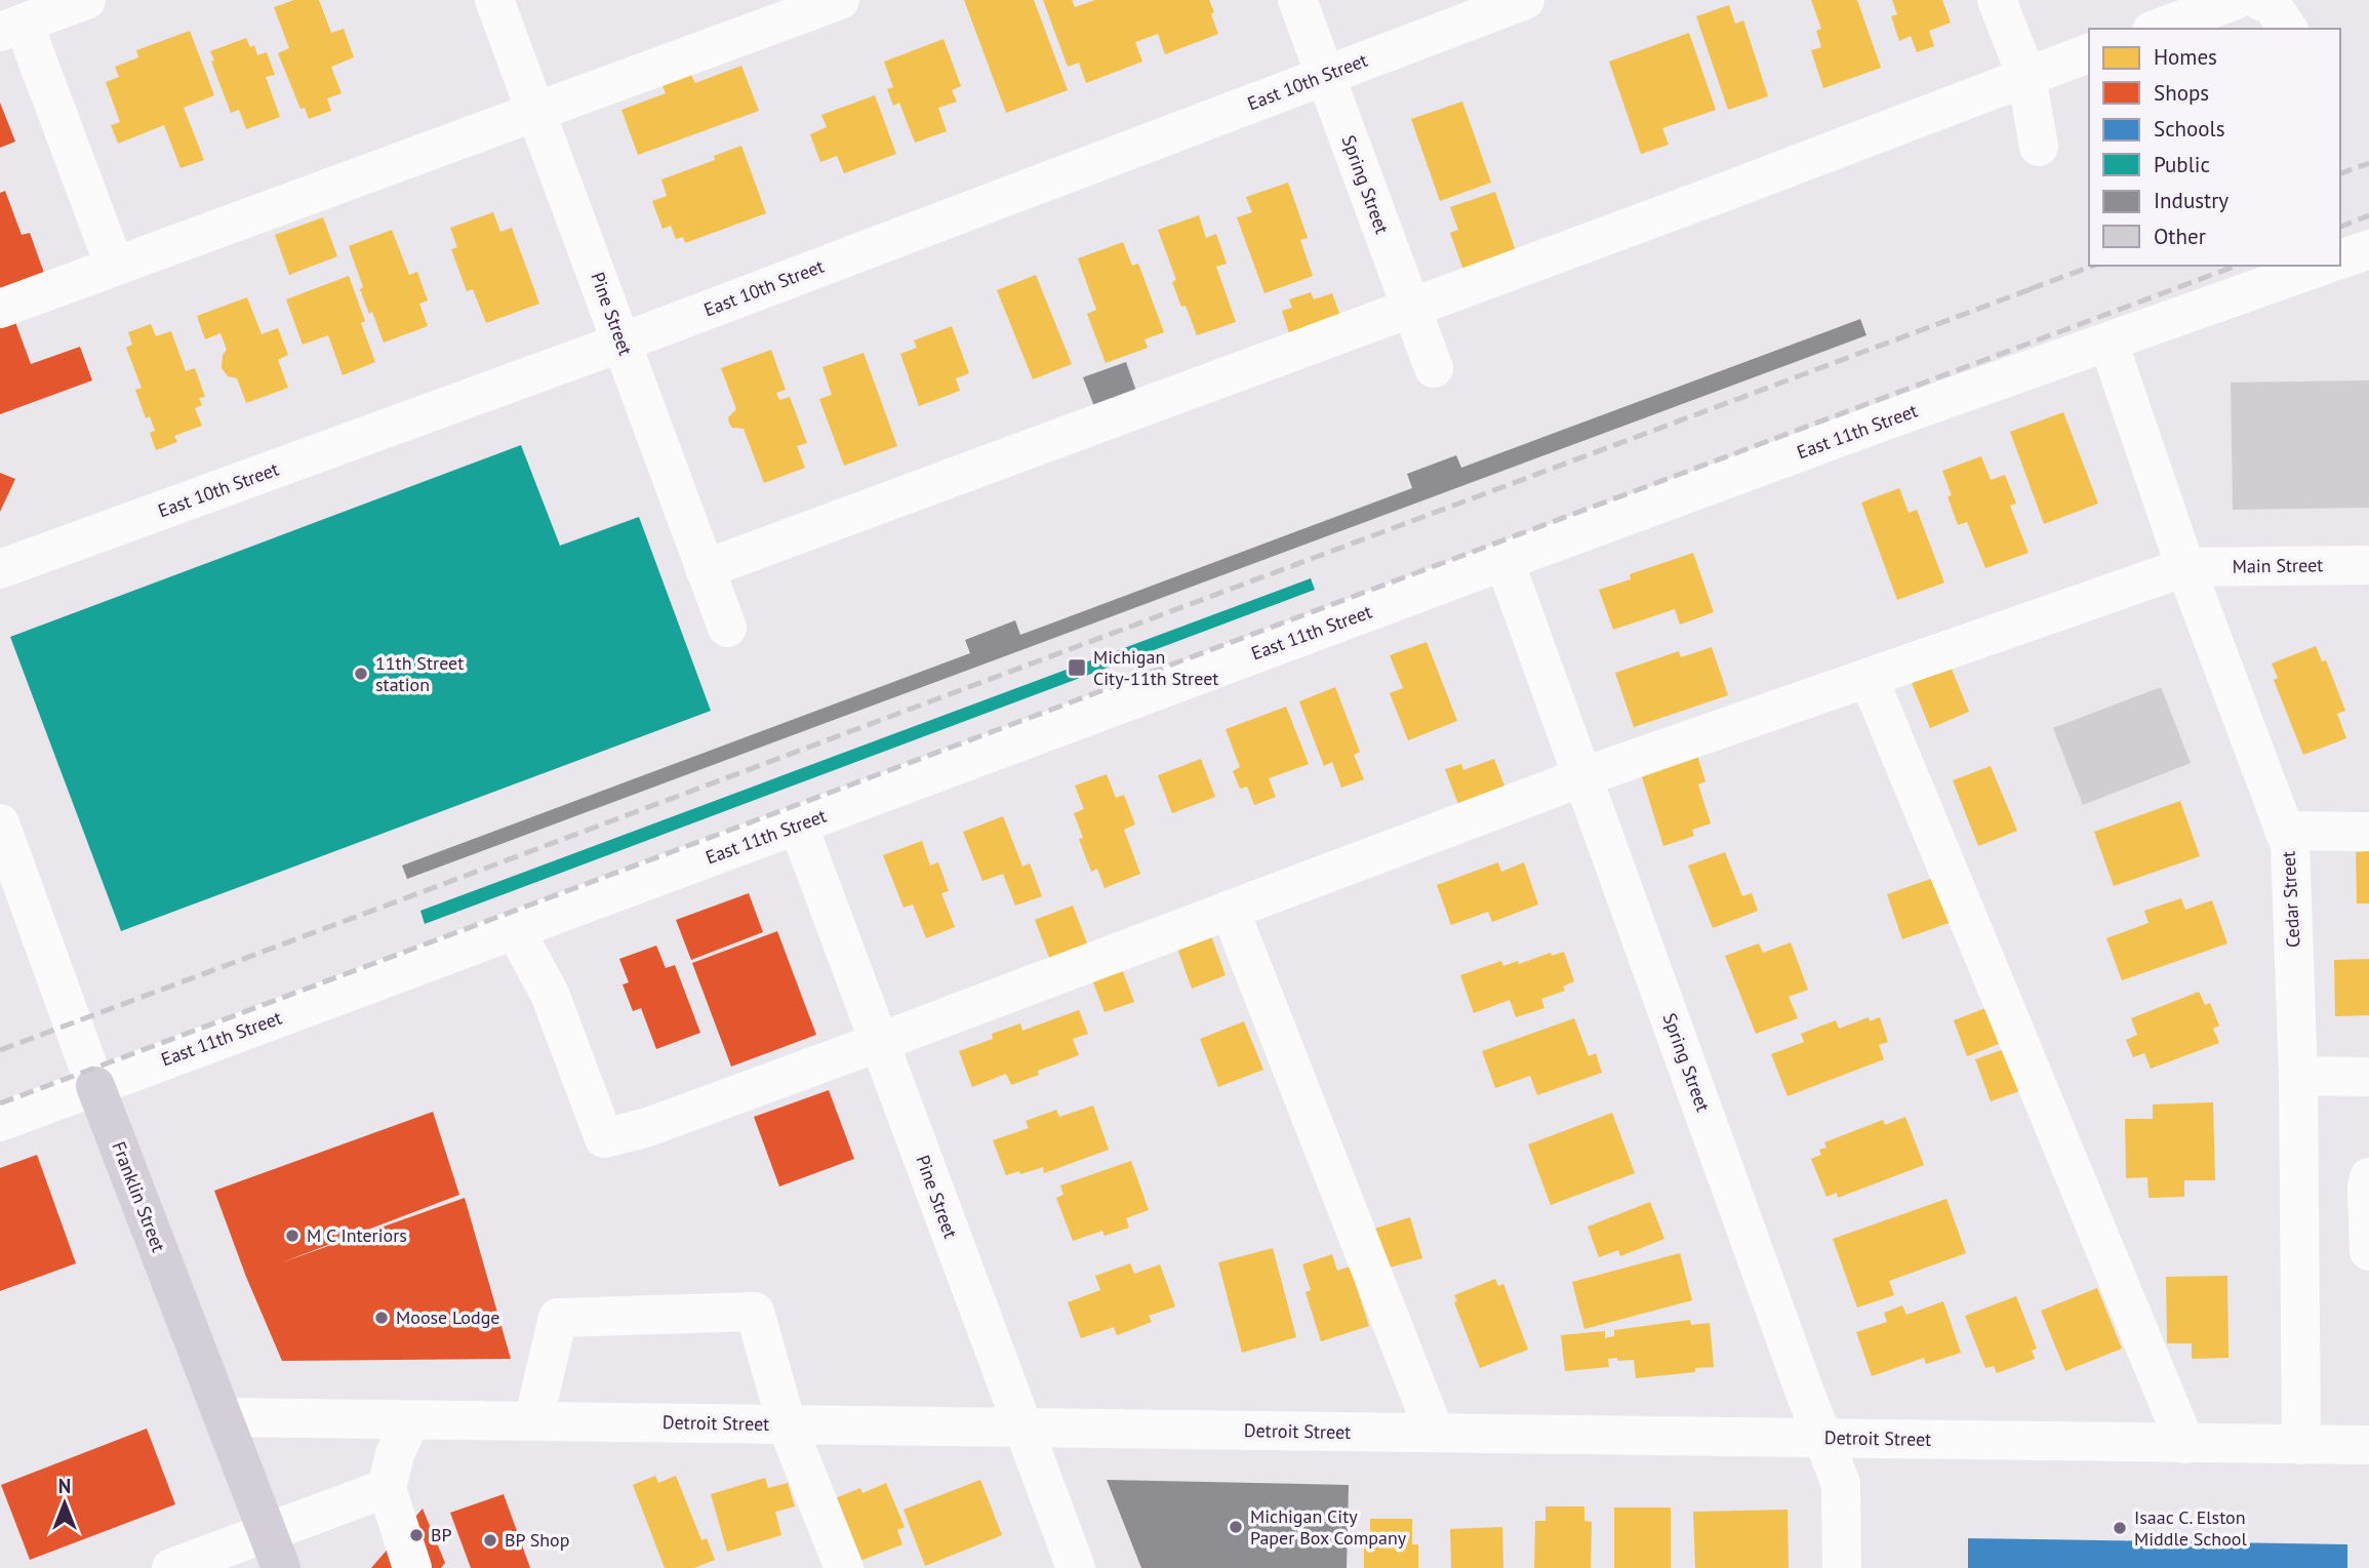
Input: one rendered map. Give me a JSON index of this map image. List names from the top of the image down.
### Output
{
  "streets": {
    "main road": ["Franklin Street"],
    "street": [
      "East 10th Street",
      "Spring Street",
      "Pine Street",
      "East 11th Street",
      "Main Street",
      "Cedar Street",
      "Detroit Street"
    ]
  },
  "crossings": [
    ["East 10th Street", "Spring Street"],
    ["East 10th Street", "Pine Street"],
    ["Spring Street", "East 11th Street"],
    ["Spring Street", "Main Street"],
    ["Spring Street", "Detroit Street"],
    ["Pine Street", "East 11th Street"],
    ["Pine Street", "Main Street"],
    ["Pine Street", "Detroit Street"],
    ["East 11th Street", "Main Street"],
    ["East 11th Street", "Cedar Street"],
    ["East 11th Street", "Franklin Street"],
    ["Main Street", "Cedar Street"],
    ["Cedar Street", "Detroit Street"],
    ["Franklin Street", "Detroit Street"]
  ],
  "places": {
    "transit": ["Michigan City-11th Street"],
    "other": [
      "11th Street station",
      "M C Interiors",
      "Moose Lodge",
      "Michigan City Paper Box Company",
      "Isaac C. Elston Middle School",
      "BP",
      "BP Shop"
    ]
  },
  "legend": [
    "Homes",
    "Shops",
    "Schools",
    "Public",
    "Industry",
    "Other"
  ],
  "north": "top"
}
